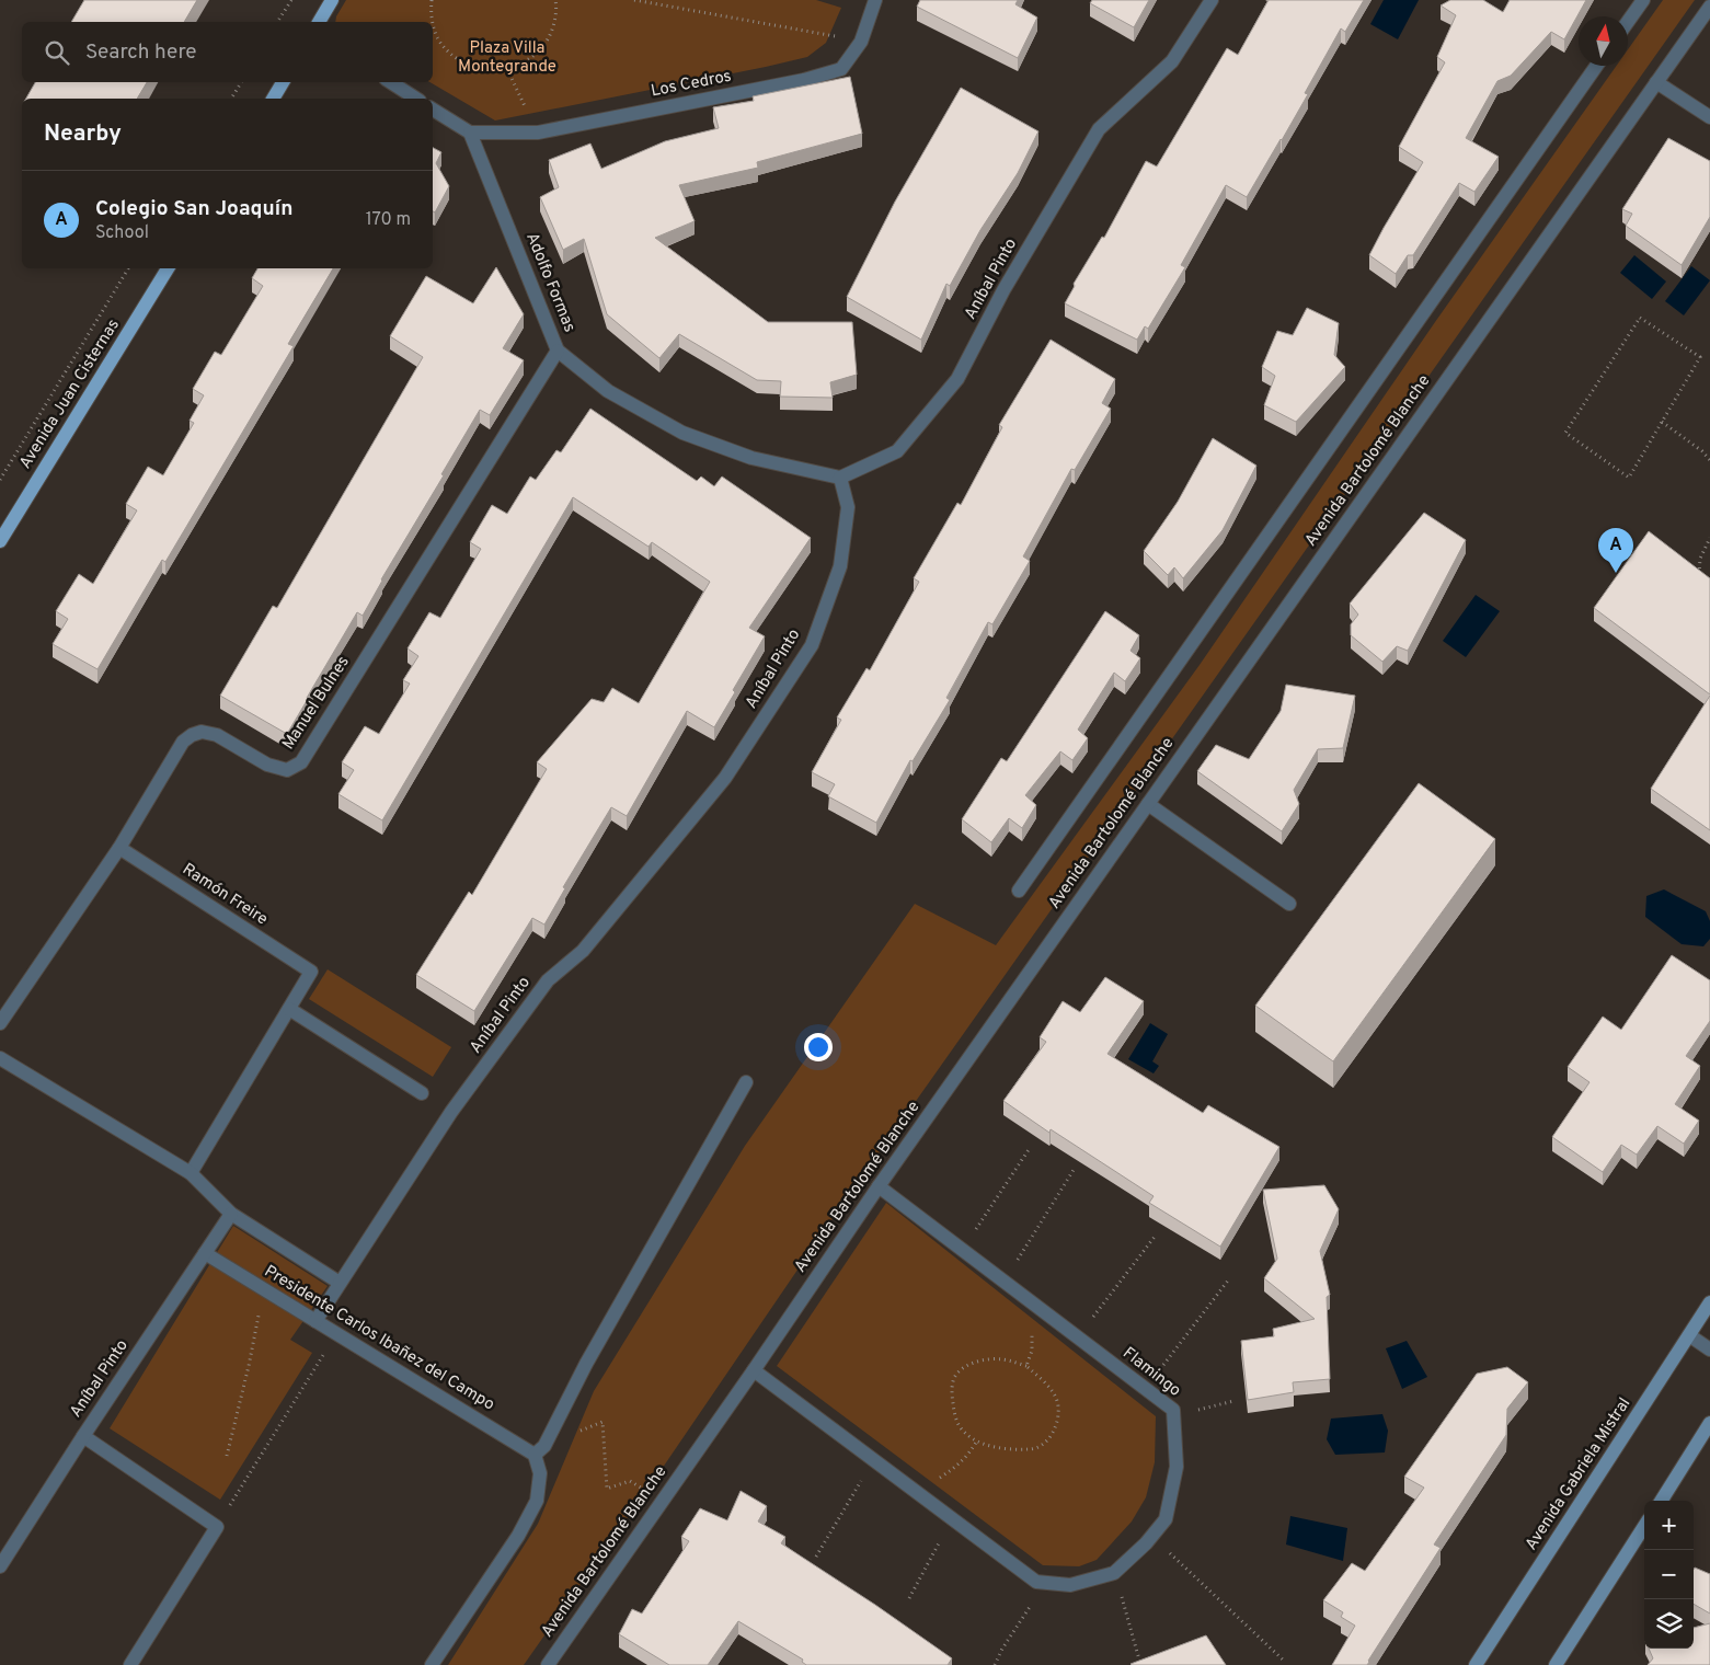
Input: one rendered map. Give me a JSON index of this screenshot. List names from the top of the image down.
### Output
{
  "streets": {
    "main road": ["Avenida Juan Cisternas", "Avenida Gabriela Mistral"],
    "street": [
      "Los Cedros",
      "Aníbal Pinto",
      "Adolfo Formas",
      "Avenida Bartolomé Blanche",
      "Manuel Bulnes",
      "Ramón Freire",
      "Presidente Carlos Ibañez del Campo",
      "Flamingo"
    ]
  },
  "crossings": [
    ["Los Cedros", "Adolfo Formas"],
    ["Aníbal Pinto", "Adolfo Formas"],
    ["Aníbal Pinto", "Presidente Carlos Ibañez del Campo"],
    ["Adolfo Formas", "Manuel Bulnes"],
    ["Avenida Bartolomé Blanche", "Flamingo"],
    ["Manuel Bulnes", "Ramón Freire"]
  ],
  "parks": ["Plaza Villa Montegrande"],
  "north": "top",
  "page": {
    "search": "Search here",
    "heading": "Nearby",
    "list": [
      {
        "mark": "A",
        "name": "Colegio San Joaquín",
        "note": "School",
        "value": "170 m"
      }
    ],
    "pins": "A",
    "map_buttons": ["+", "−"]
  }
}
